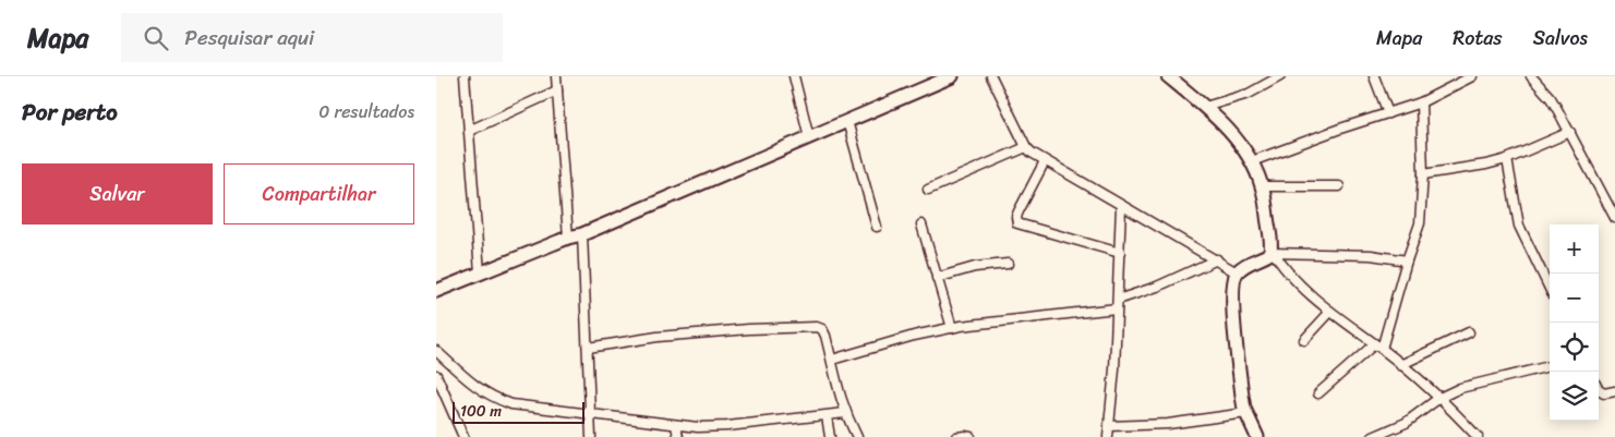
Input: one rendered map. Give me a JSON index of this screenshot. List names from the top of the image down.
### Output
{
  "scale_bar": "100 m",
  "page": {
    "header": "Mapa",
    "search": "Pesquisar aqui",
    "nav": ["Mapa", "Rotas", "Salvos"],
    "heading": ["Por perto", "0 resultados"],
    "buttons": ["Salvar", "Compartilhar"],
    "map_buttons": ["+", "−"],
    "scale": "100 m"
  }
}
